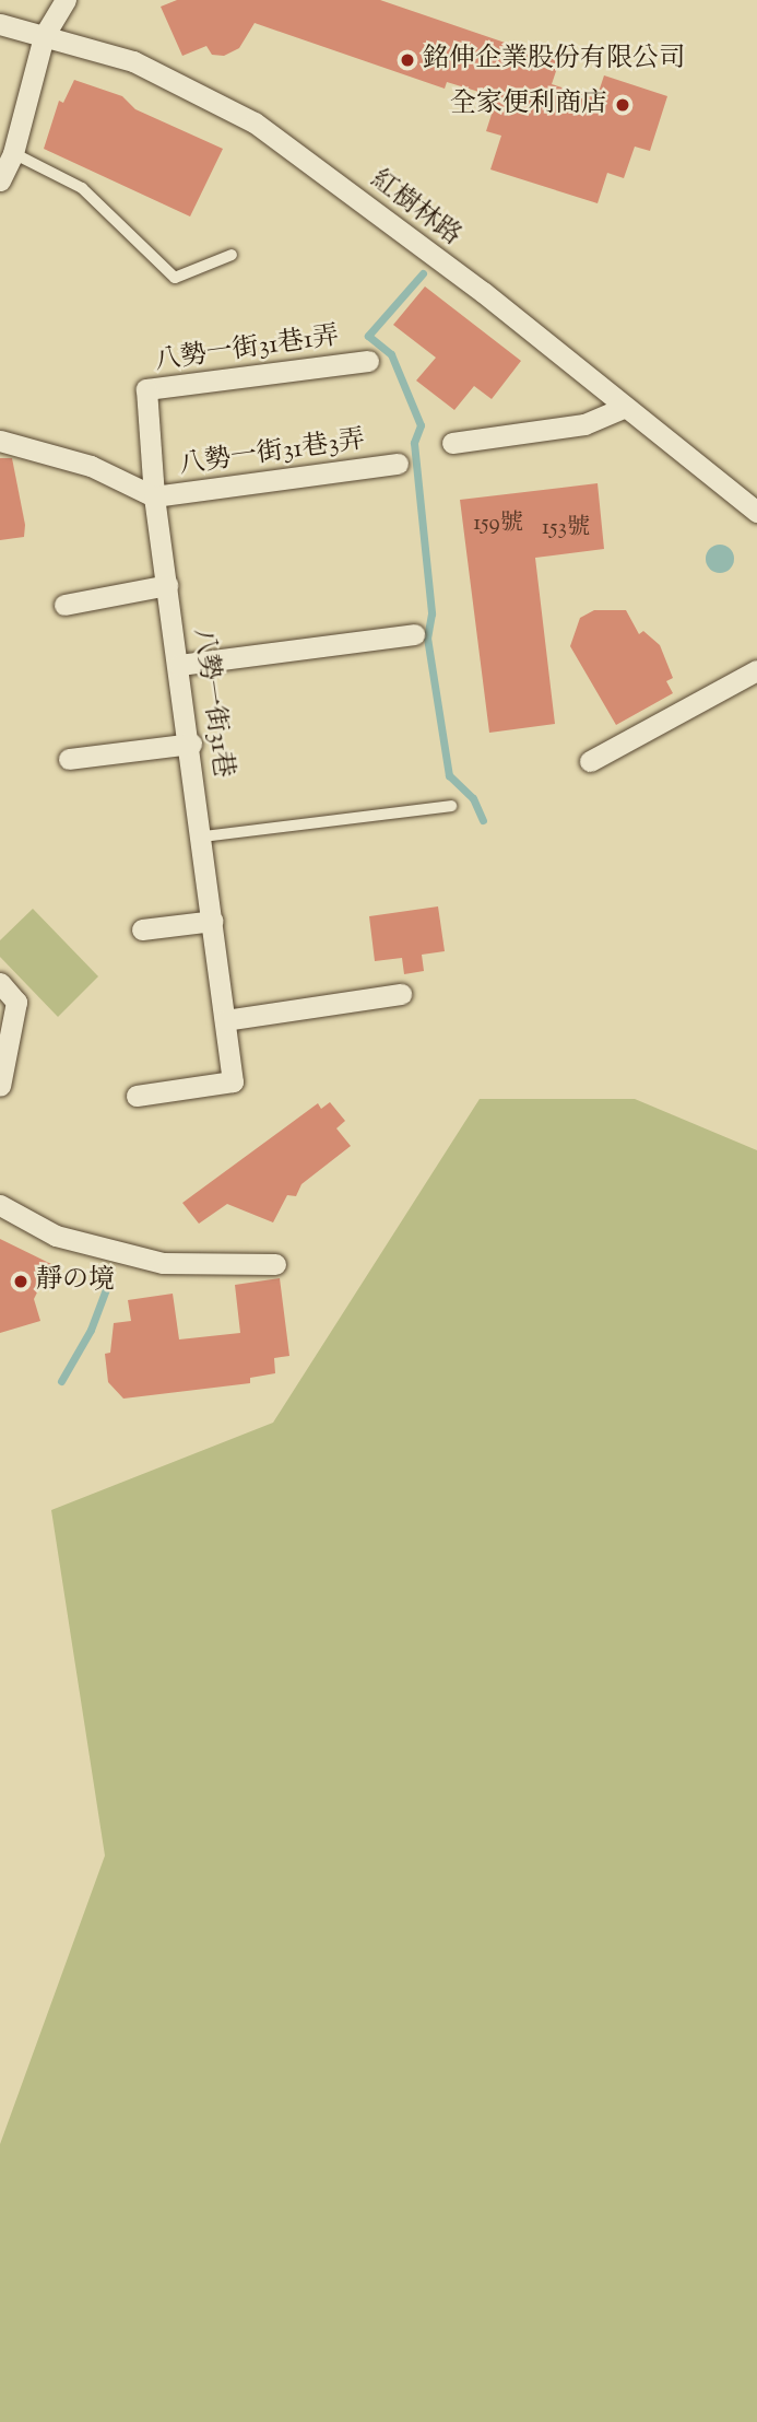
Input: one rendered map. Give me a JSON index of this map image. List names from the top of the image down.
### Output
{
  "streets": {
    "street": [
      "紅樹林路",
      "八勢一街31巷1弄",
      "八勢一街31巷3弄",
      "八勢一街31巷"
    ]
  },
  "crossings": [
    ["八勢一街31巷1弄", "八勢一街31巷3弄"],
    ["八勢一街31巷1弄", "八勢一街31巷"],
    ["八勢一街31巷3弄", "八勢一街31巷"]
  ],
  "places": ["銘伸企業股份有限公司", "全家便利商店", "靜の境"],
  "house_numbers": ["159號", "153號"]
}
